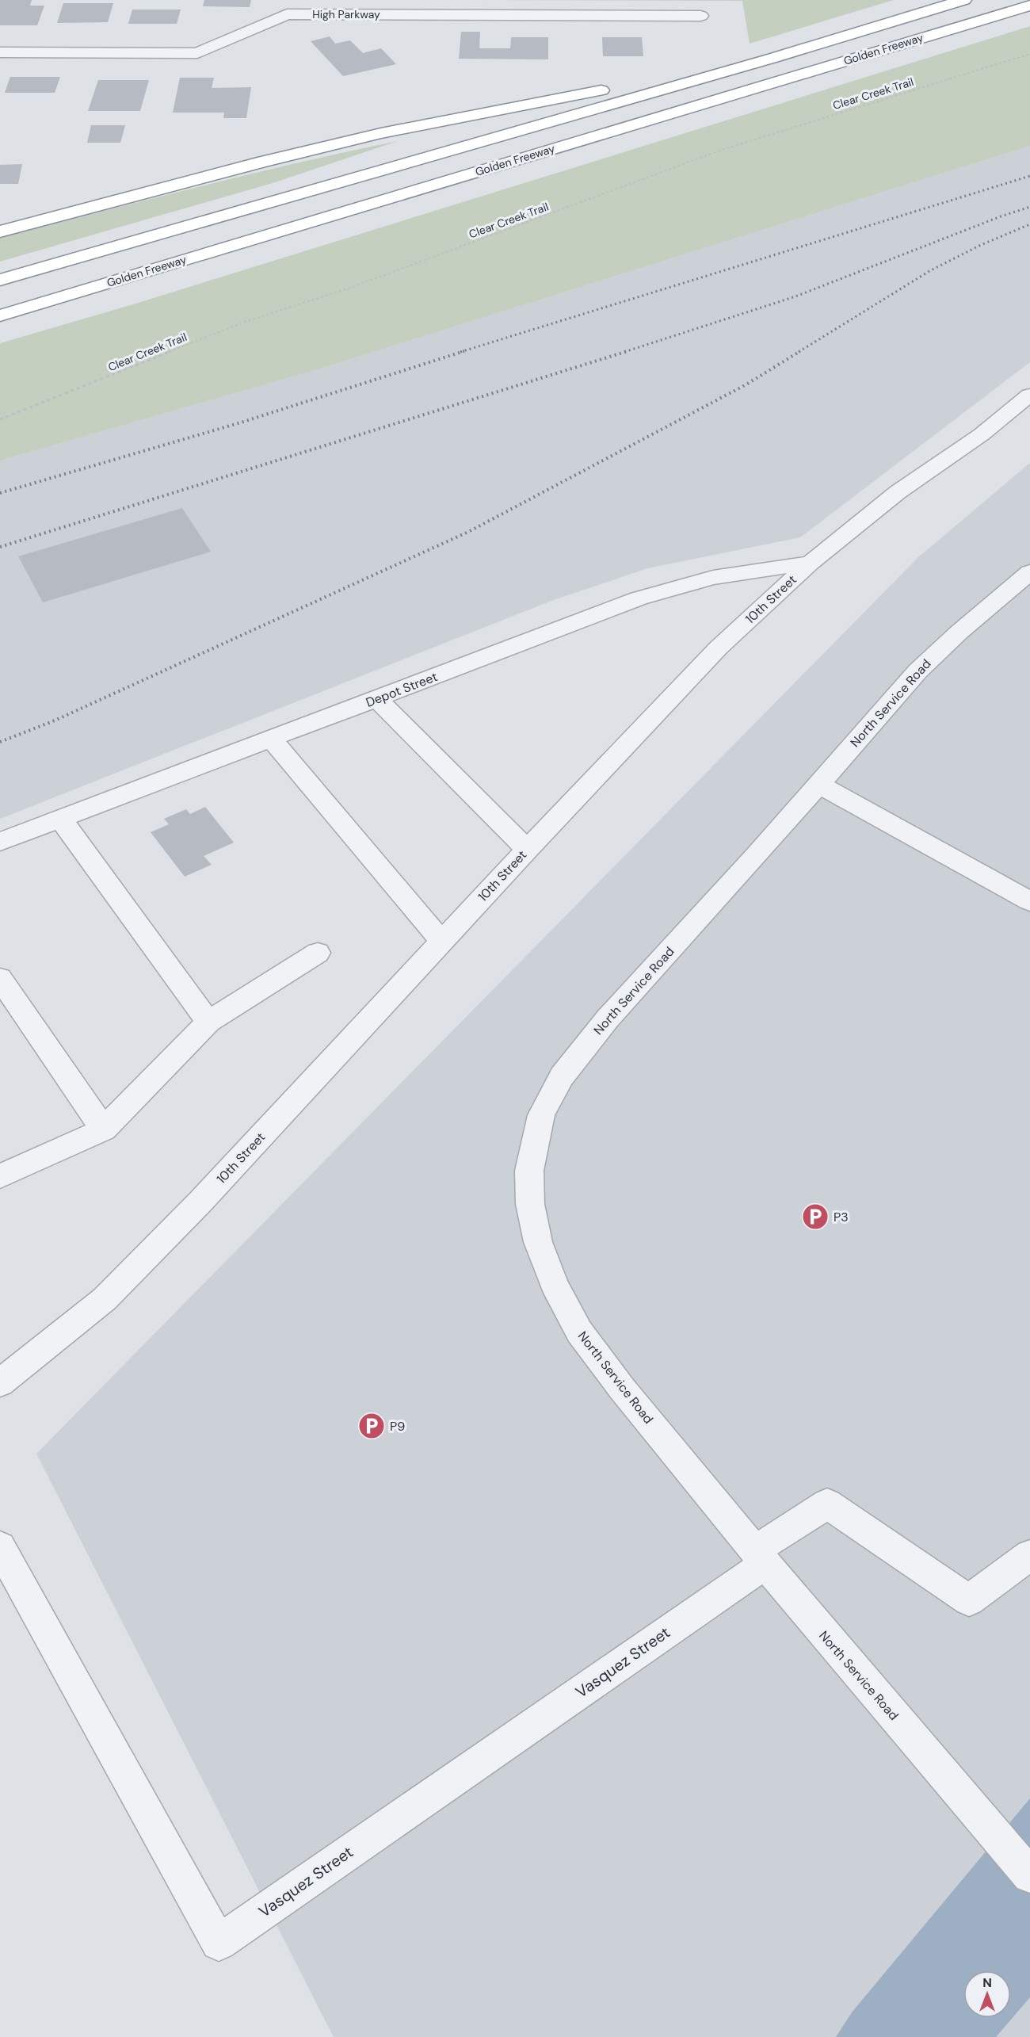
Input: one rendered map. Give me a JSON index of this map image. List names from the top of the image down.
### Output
{
  "streets": {
    "highway": ["Golden Freeway"],
    "street": [
      "High Parkway",
      "10th Street",
      "Depot Street",
      "North Service Road",
      "Vasquez Street"
    ],
    "path": ["Clear Creek Trail"]
  },
  "crossings": [
    ["10th Street", "Depot Street"],
    ["North Service Road", "Vasquez Street"]
  ],
  "places": {
    "parking": ["P3", "P9"]
  },
  "north": "top"
}
